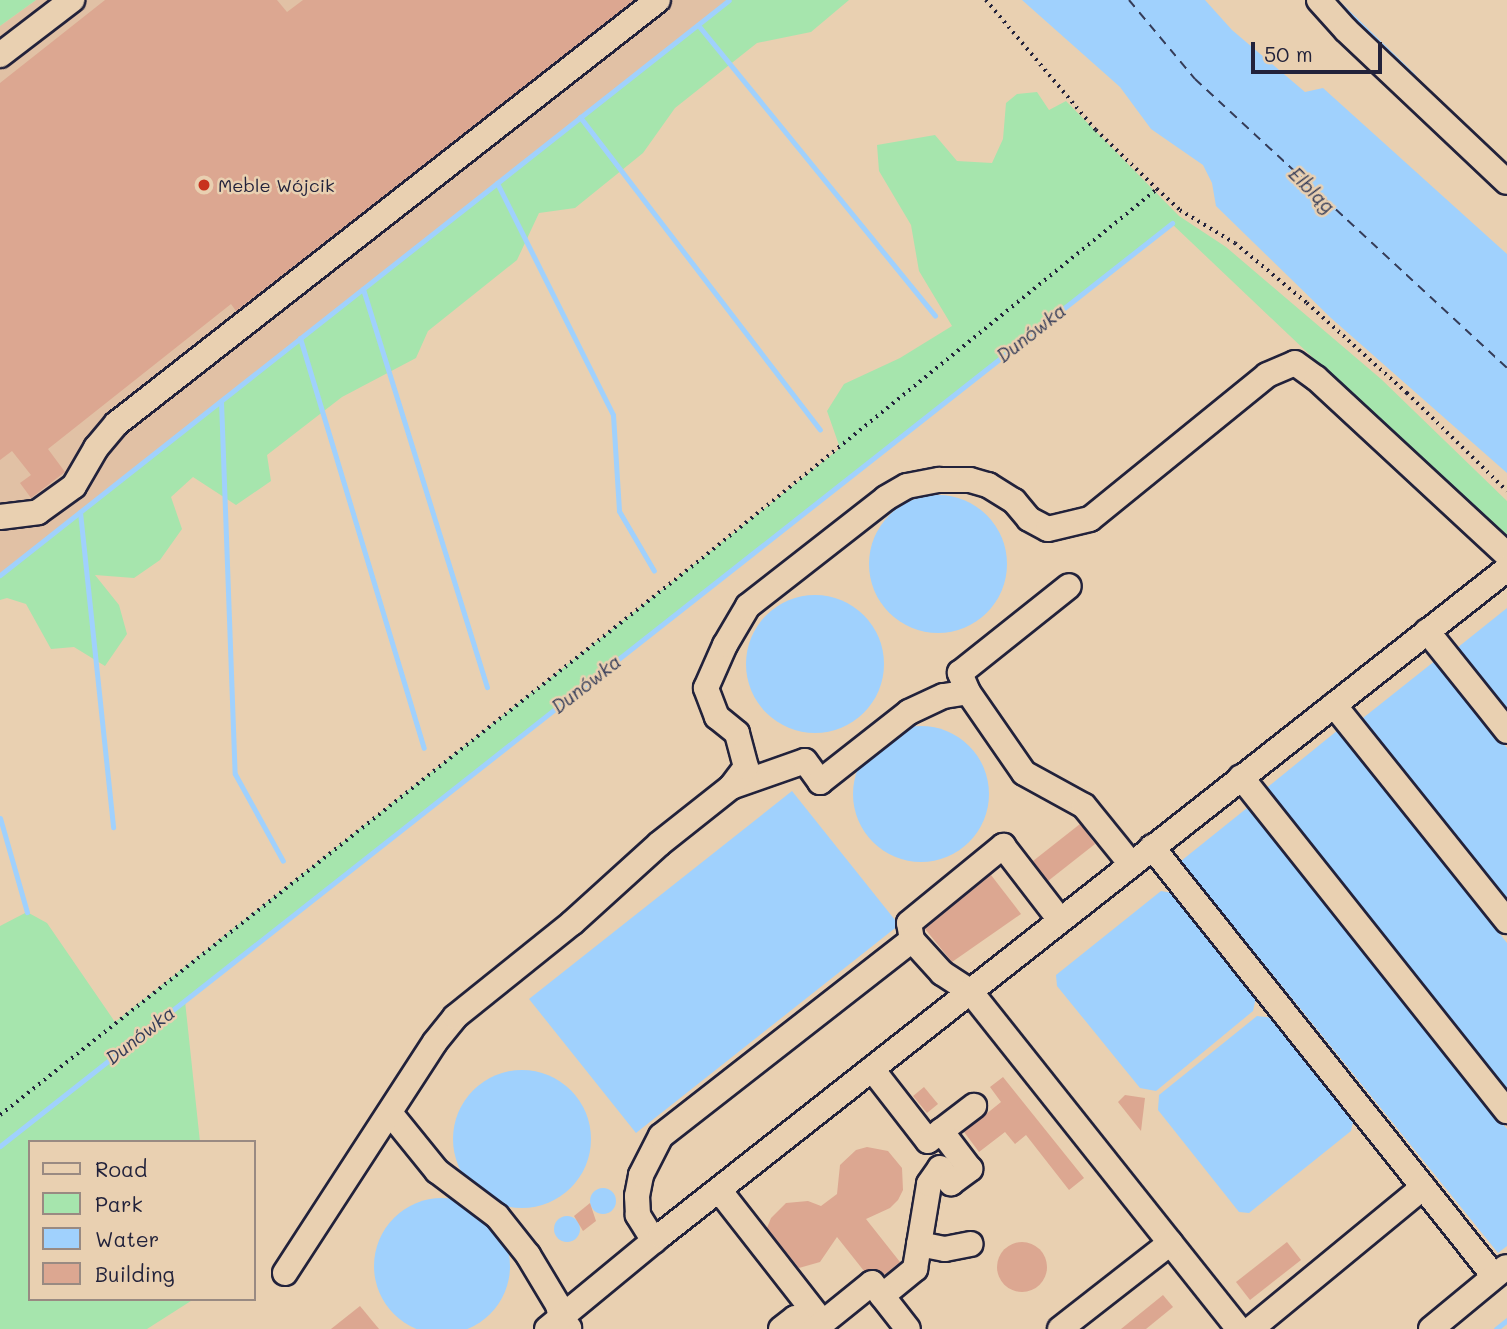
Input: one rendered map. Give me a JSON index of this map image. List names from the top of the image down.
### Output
{
  "water": ["Elbląg", "Dunówka"],
  "places": ["Meble Wójcik"],
  "legend": [
    "Road",
    "Park",
    "Water",
    "Building"
  ],
  "scale_bar": "50 m"
}
